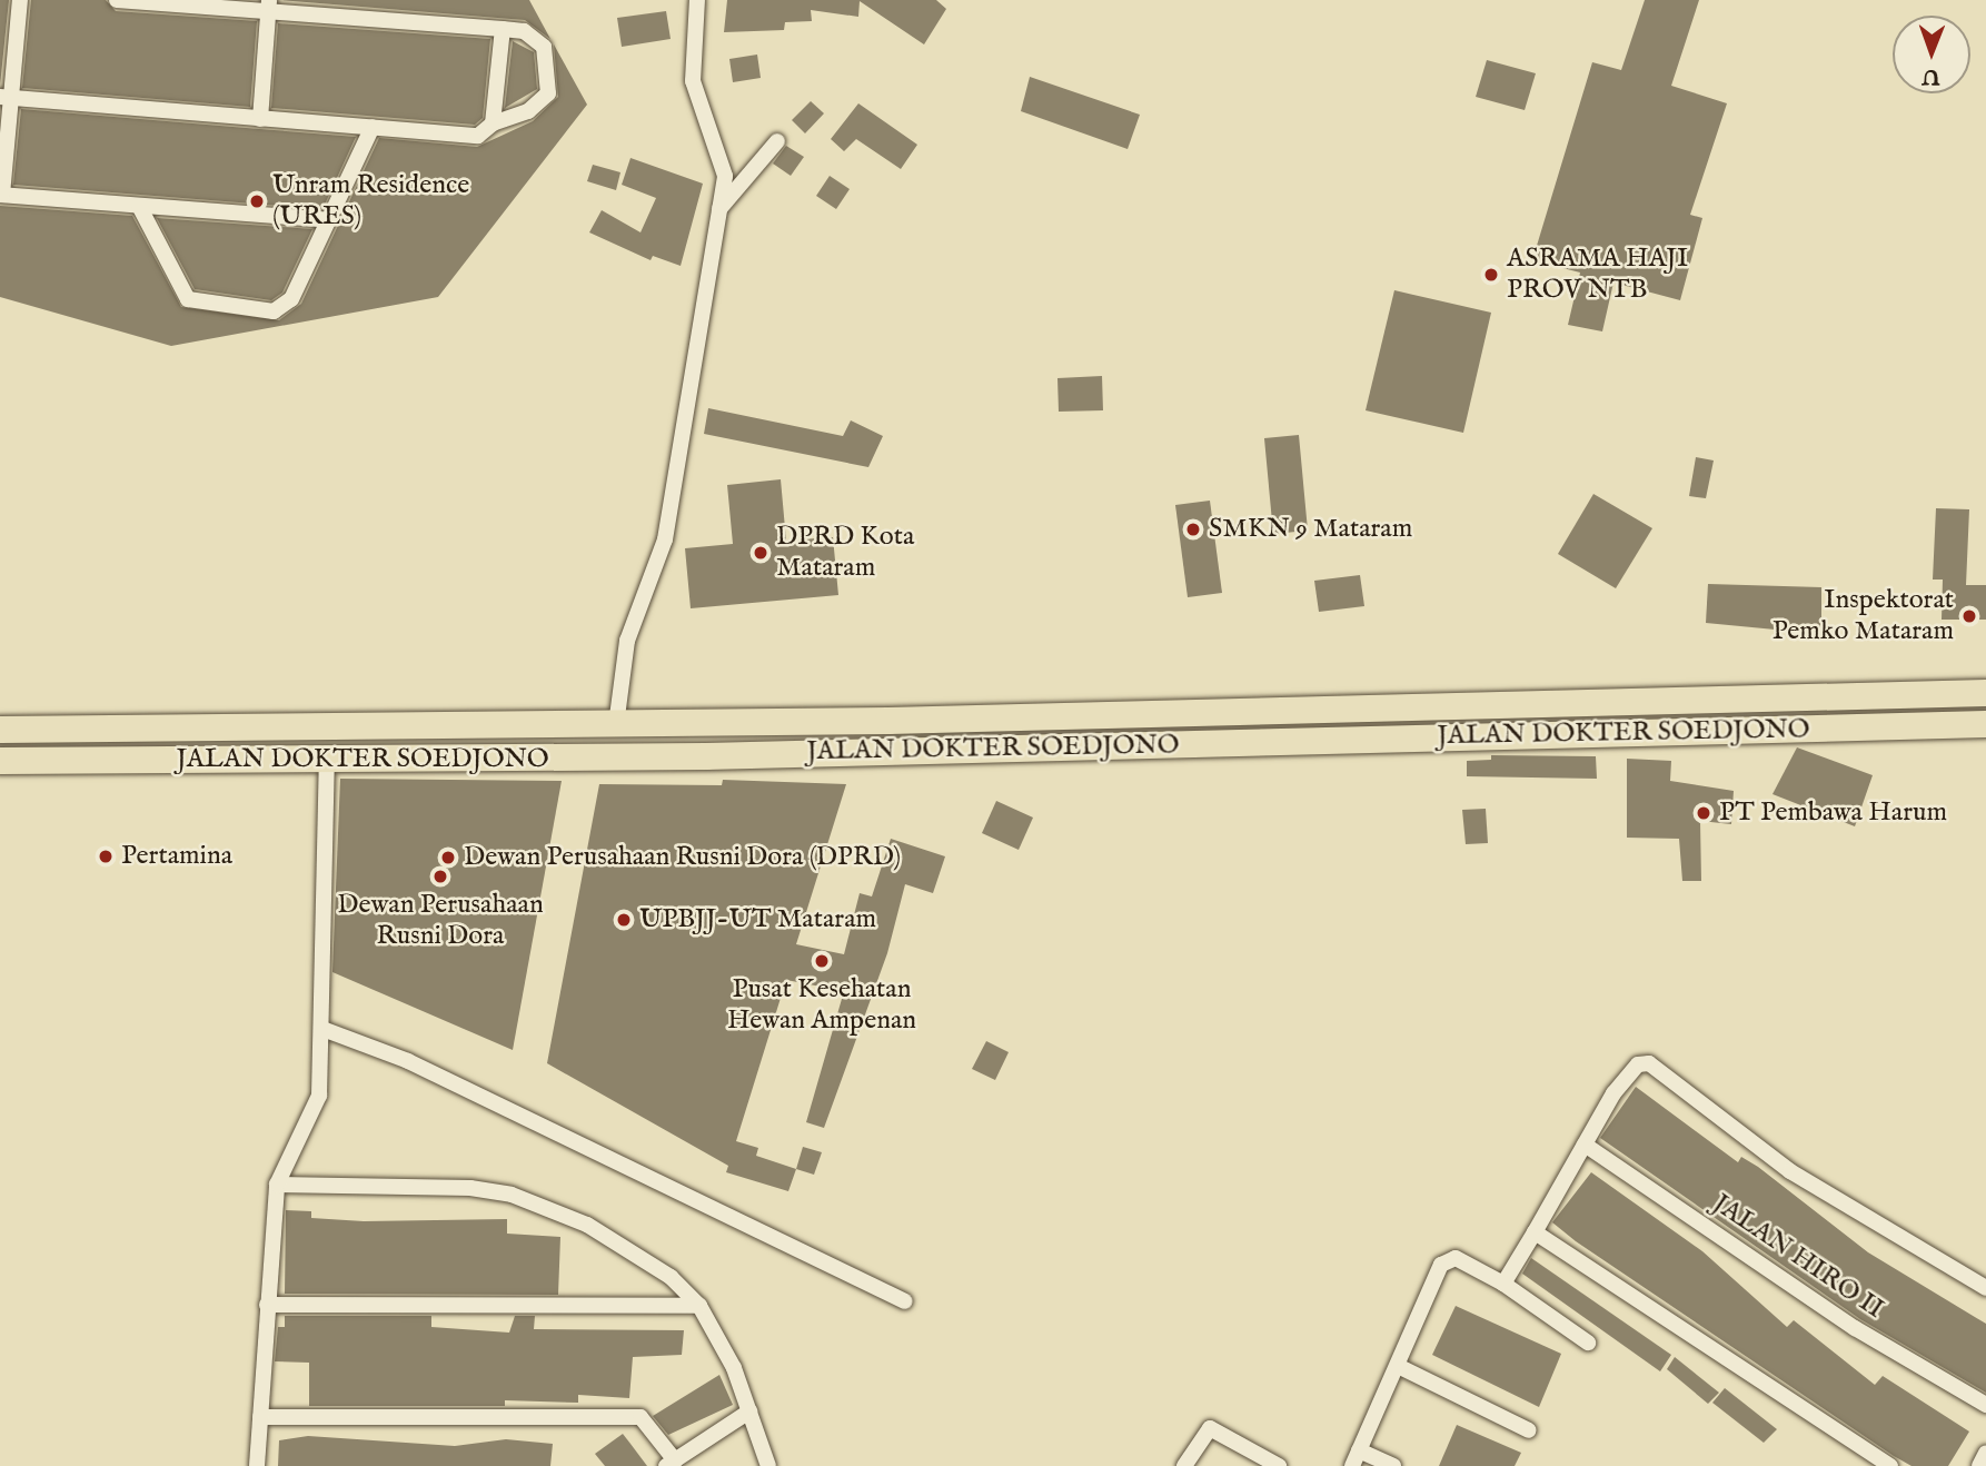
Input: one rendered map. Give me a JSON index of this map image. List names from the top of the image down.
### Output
{
  "streets": {
    "highway": ["JALAN DOKTER SOEDJONO"],
    "street": ["JALAN HIRO II"]
  },
  "places": [
    "Unram Residence (URES)",
    "ASRAMA HAJI PROV NTB",
    "SMKN 9 Mataram",
    "DPRD Kota Mataram",
    "Inspektorat Pemko Mataram",
    "PT Pembawa Harum",
    "Pertamina",
    "Dewan Perusahaan Rusni Dora (DPRD)",
    "Dewan Perusahaan Rusni Dora",
    "UPBJJ-UT Mataram",
    "Pusat Kesehatan Hewan Ampenan"
  ],
  "north": "bottom"
}
